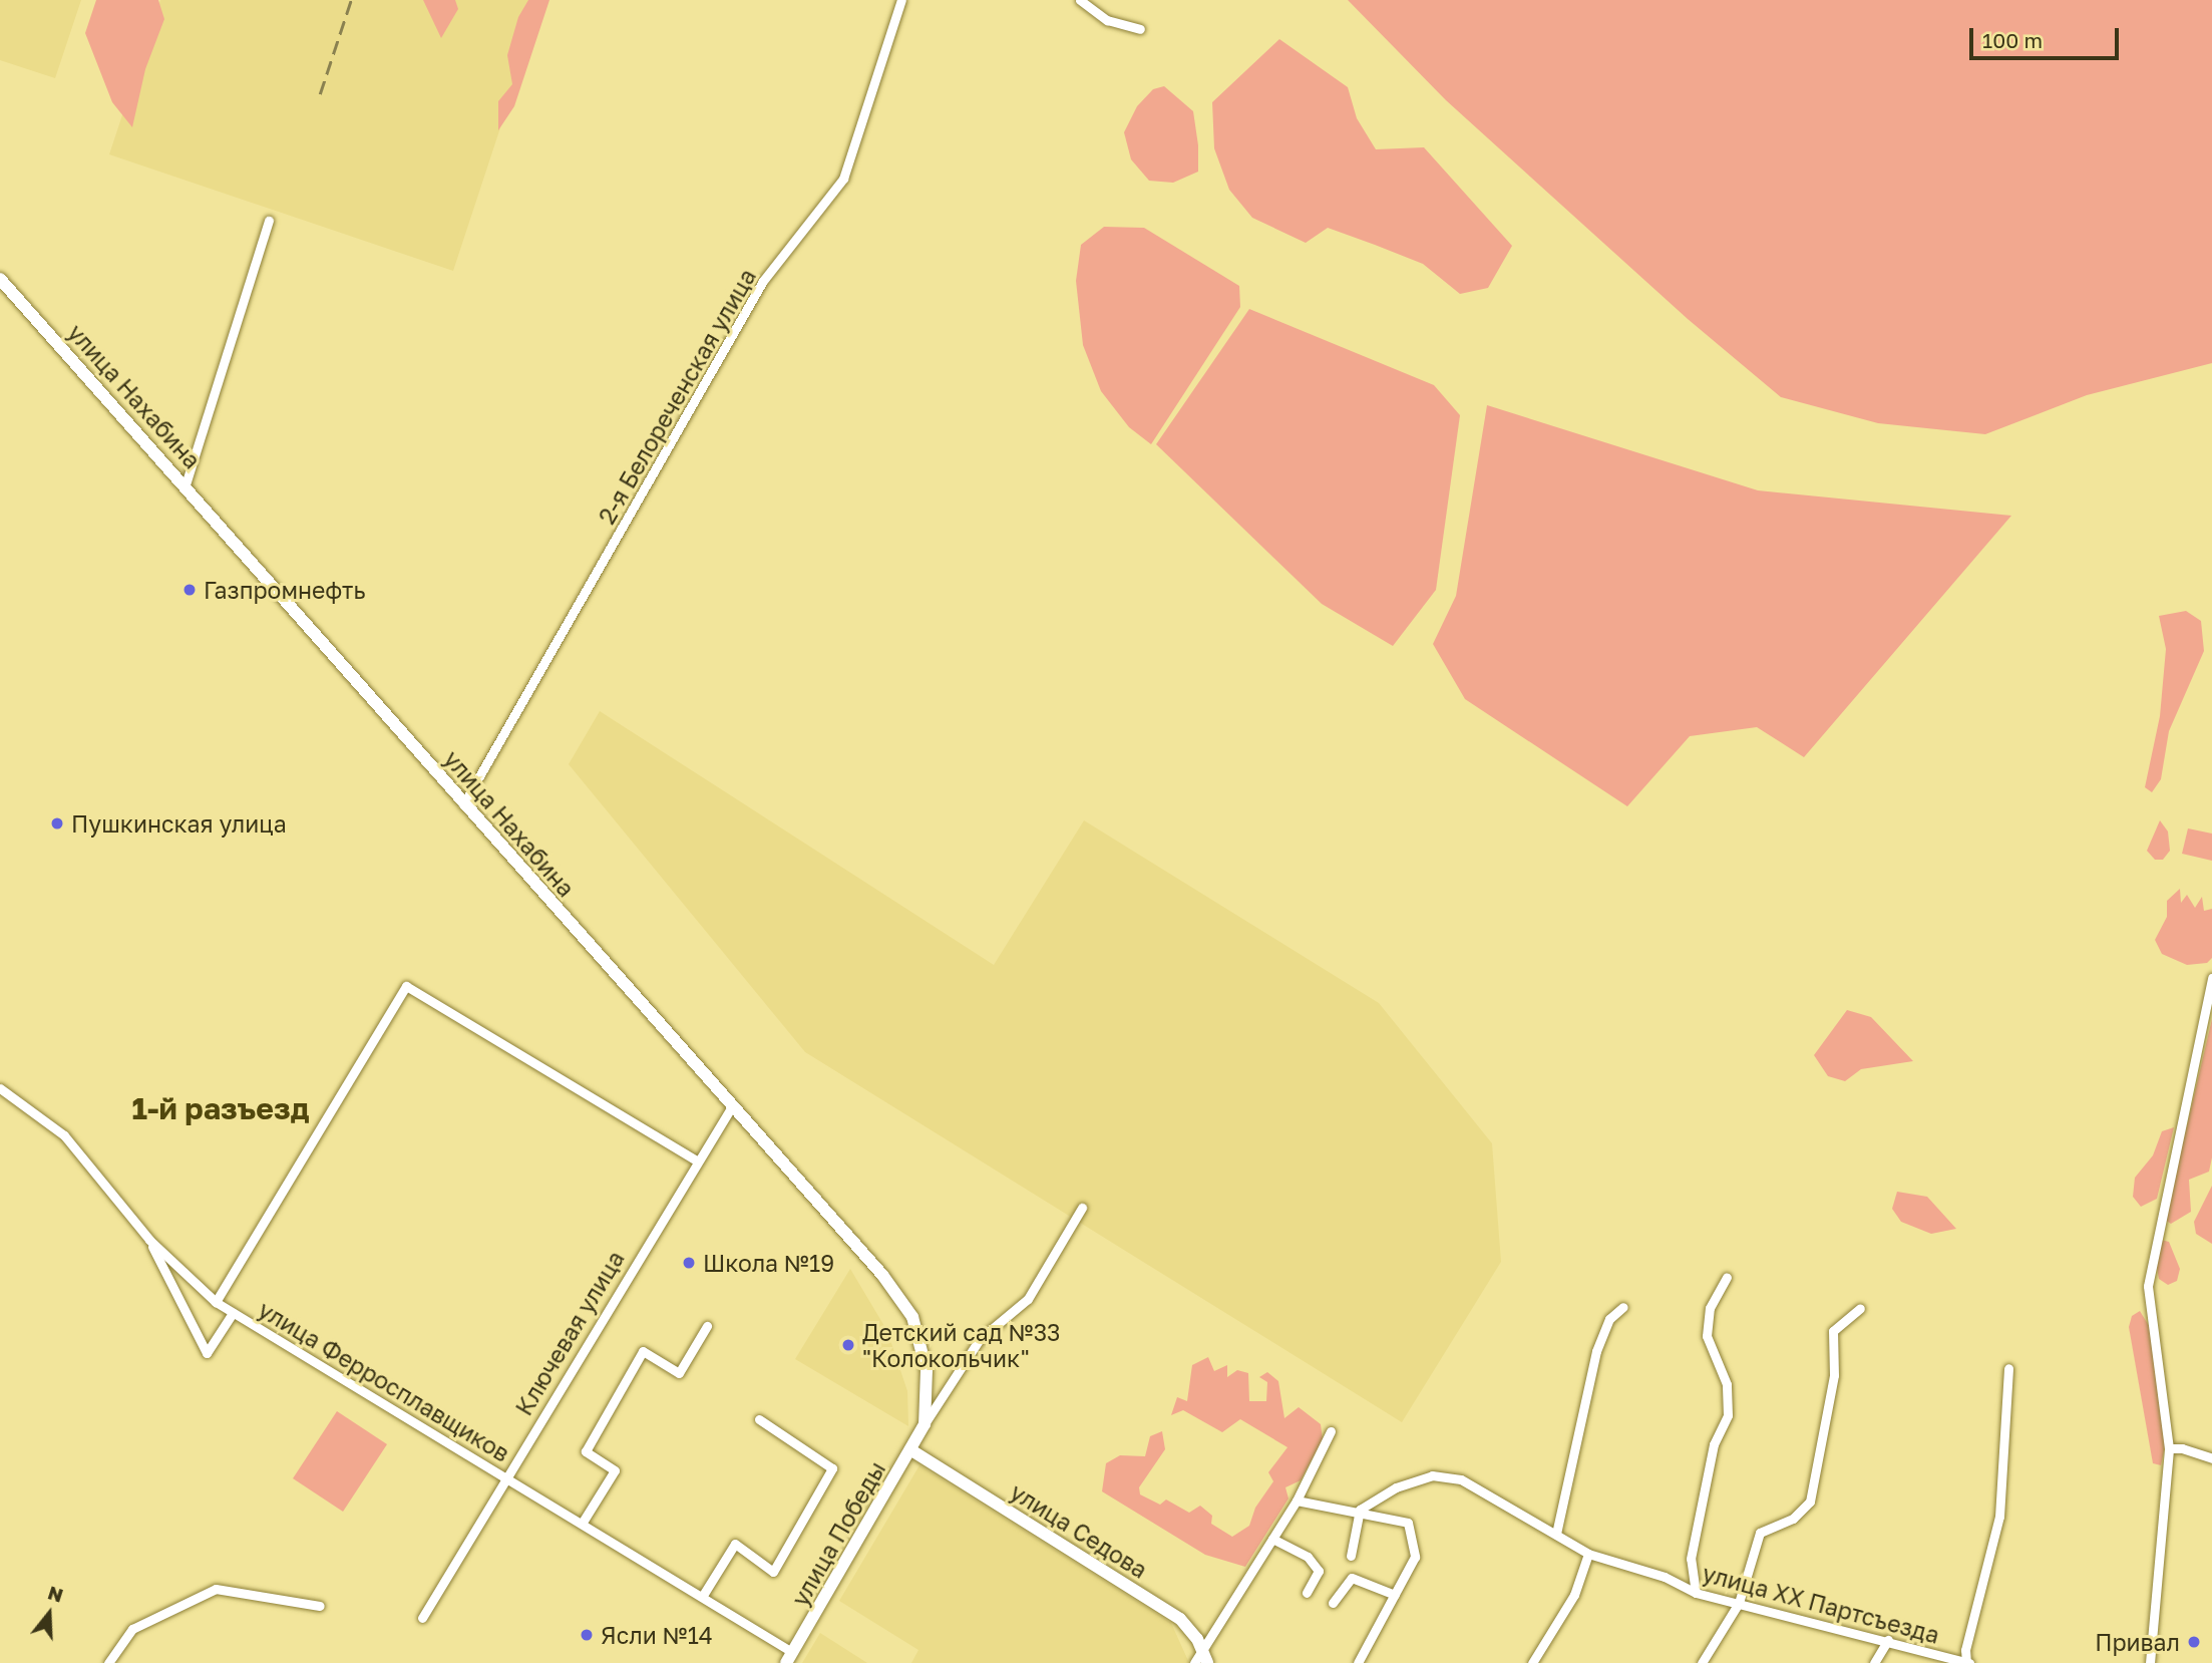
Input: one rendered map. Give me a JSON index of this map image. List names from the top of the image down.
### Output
{
  "streets": {
    "main road": ["улица Нахабина", "улица Седова", "улица Победы"],
    "street": [
      "2-я Белореченская улица",
      "Ключевая улица",
      "улица Ферросплавщиков",
      "улица XX Партсъезда"
    ]
  },
  "crossings": [
    ["улица Нахабина", "2-я Белореченская улица"],
    ["улица Нахабина", "Ключевая улица"],
    ["улица Нахабина", "улица Победы"],
    ["Ключевая улица", "улица Ферросплавщиков"],
    ["улица Ферросплавщиков", "улица Победы"],
    ["улица Седова", "улица Победы"]
  ],
  "districts": ["1-й разъезд"],
  "places": [
    "Газпромнефть",
    "Пушкинская улица",
    "Школа №19",
    "Детский сад №33 \"Колокольчик\"",
    "Ясли №14",
    "Привал"
  ],
  "scale_bar": "100 m",
  "north": "top"
}
